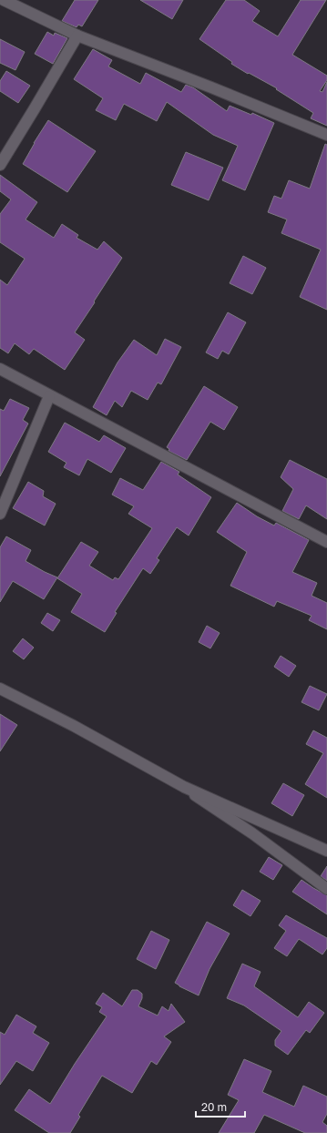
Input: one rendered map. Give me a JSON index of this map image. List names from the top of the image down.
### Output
{
  "scale_bar": "20 m"
}
